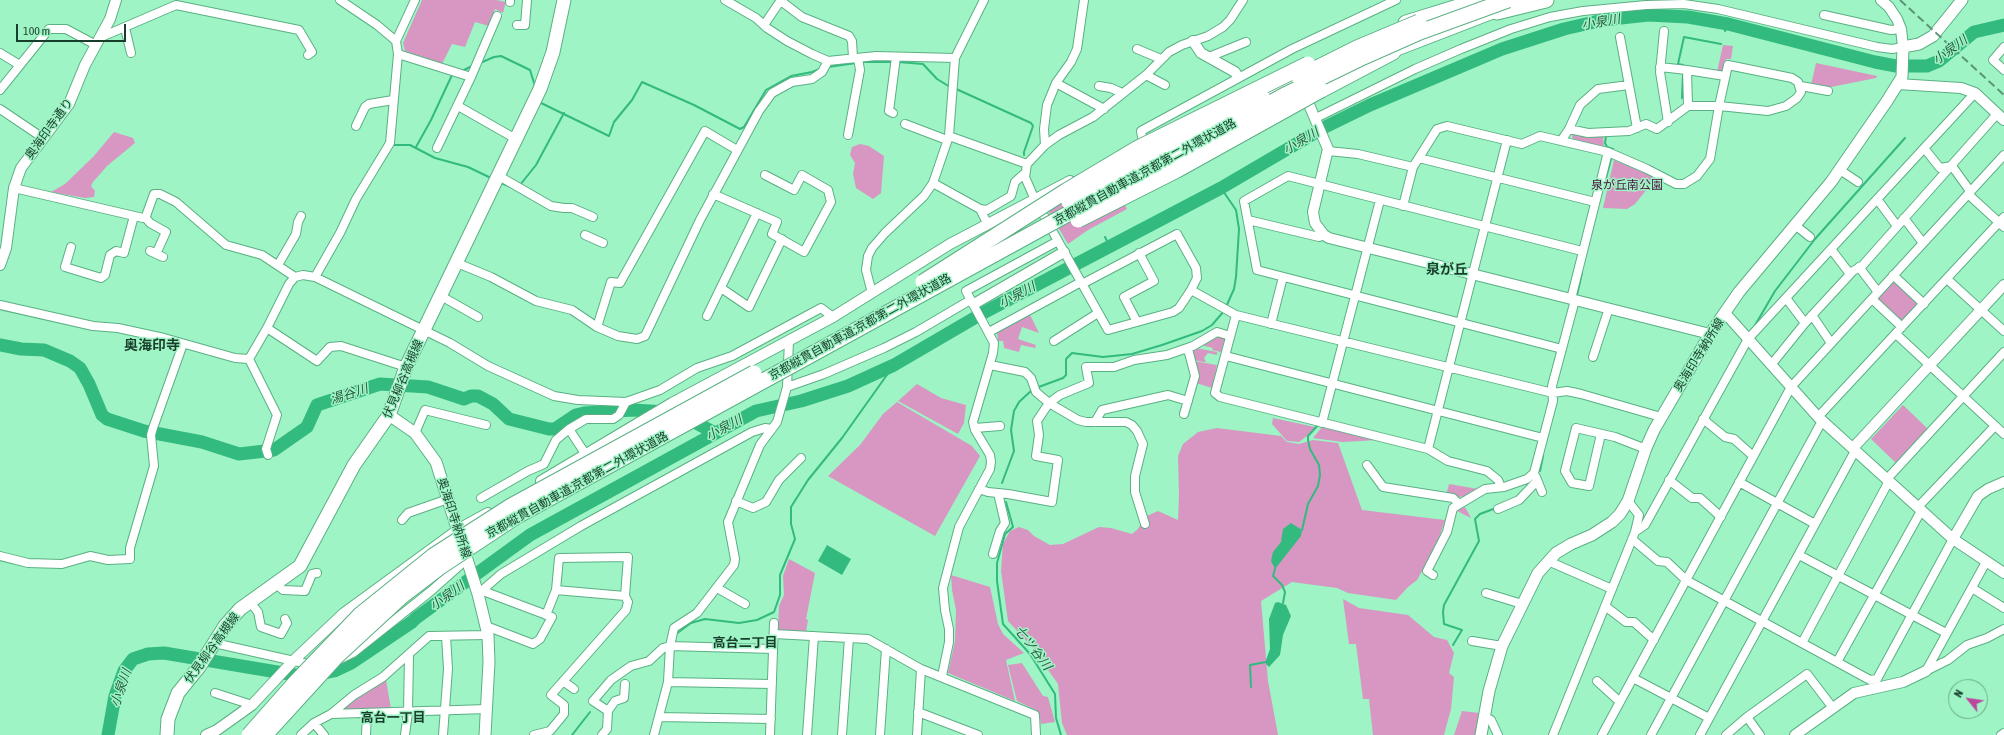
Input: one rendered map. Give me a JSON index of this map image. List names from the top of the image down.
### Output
{
  "streets": {
    "highway": ["京都縦貫自動車道;京都第二外環状道路"],
    "main road": ["奥海印寺納所線", "伏見柳谷高槻線"],
    "street": ["奥海印寺通り"]
  },
  "crossings": [
    ["奥海印寺納所線", "伏見柳谷高槻線"]
  ],
  "districts": [
    "泉が丘",
    "奥海印寺",
    "高台二丁目",
    "高台一丁目"
  ],
  "water": ["小泉川", "湯谷川", "七ツ谷川"],
  "parks": ["泉が丘南公園"],
  "scale_bar": "100 m",
  "north": "top left"
}
